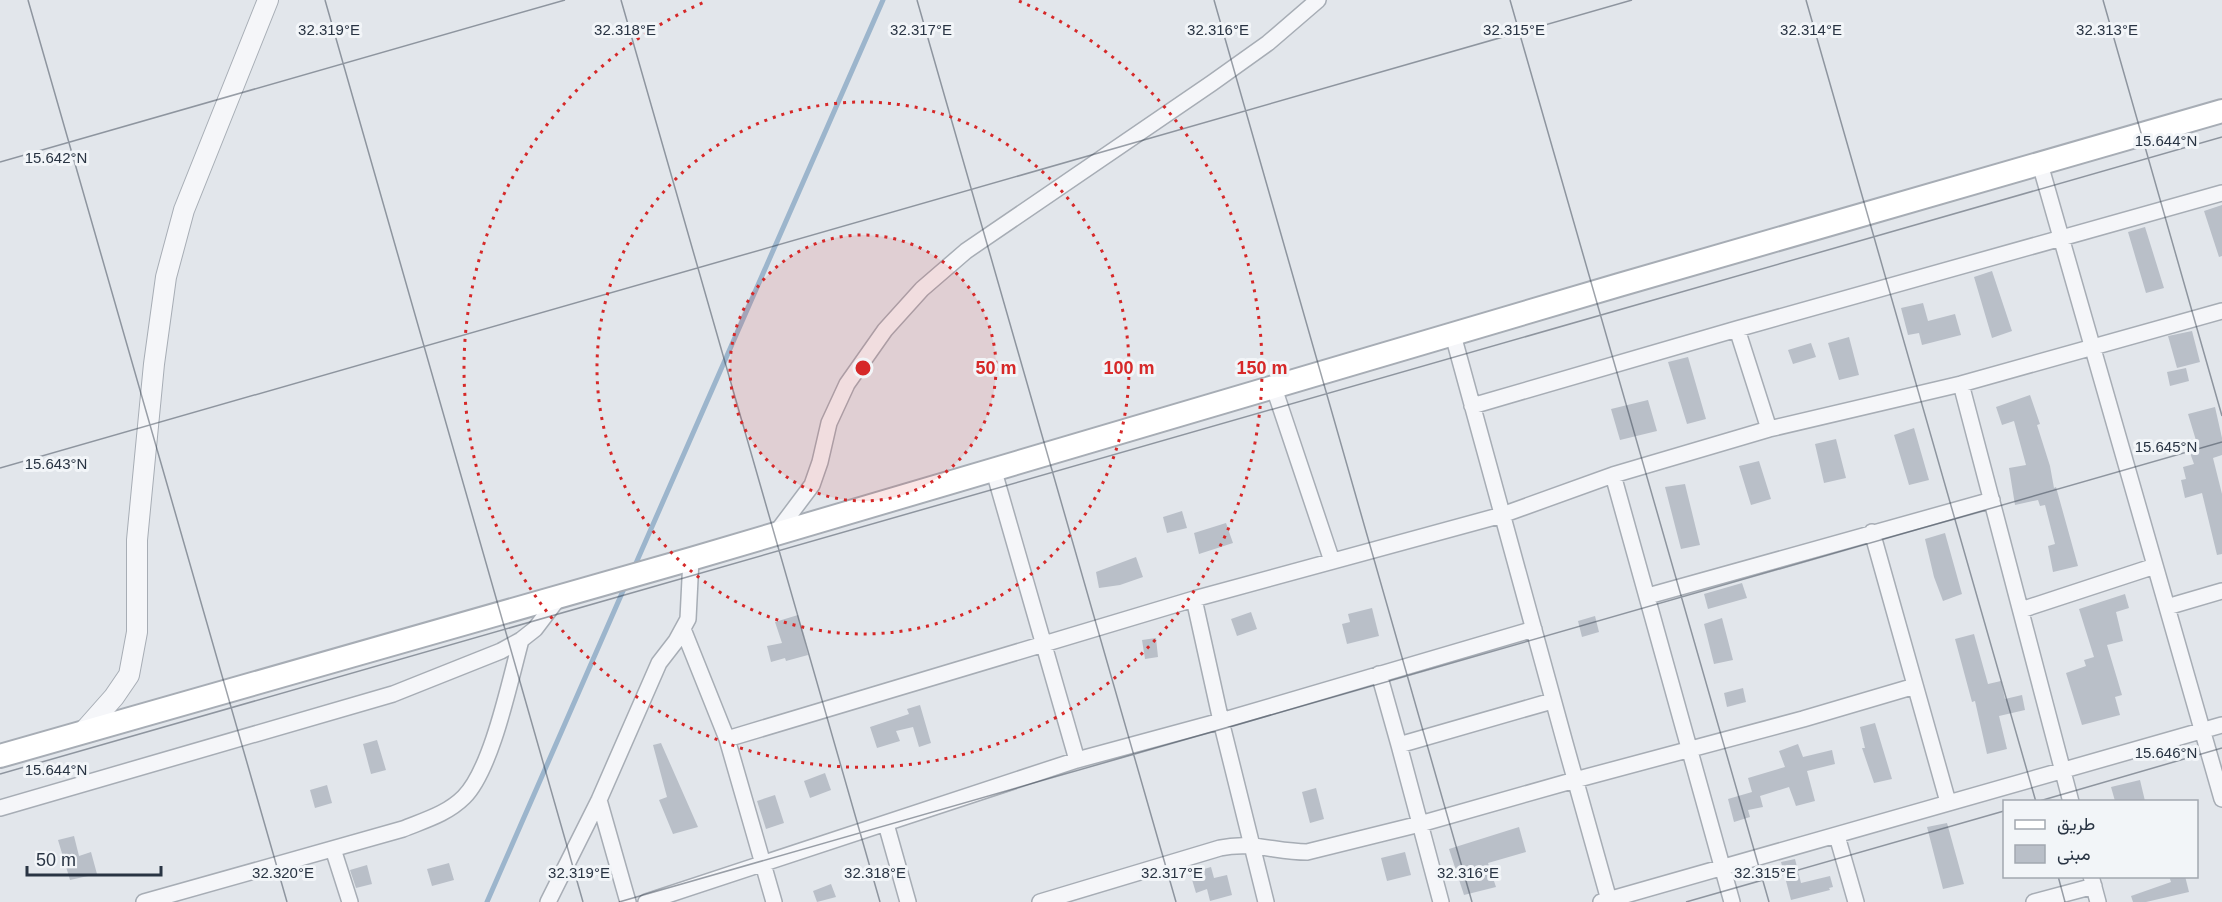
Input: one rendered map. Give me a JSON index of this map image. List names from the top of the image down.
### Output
{
  "legend": ["طريق", "مبنى"],
  "scale_bar": "50 m",
  "coordinates": [
    "32.319°E",
    "32.318°E",
    "32.317°E",
    "32.316°E",
    "32.315°E",
    "32.314°E",
    "32.313°E",
    "15.644°N",
    "15.642°N",
    "15.645°N",
    "15.643°N",
    "15.646°N",
    "32.320°E"
  ],
  "rings": ["50 m", "100 m", "150 m"]
}
